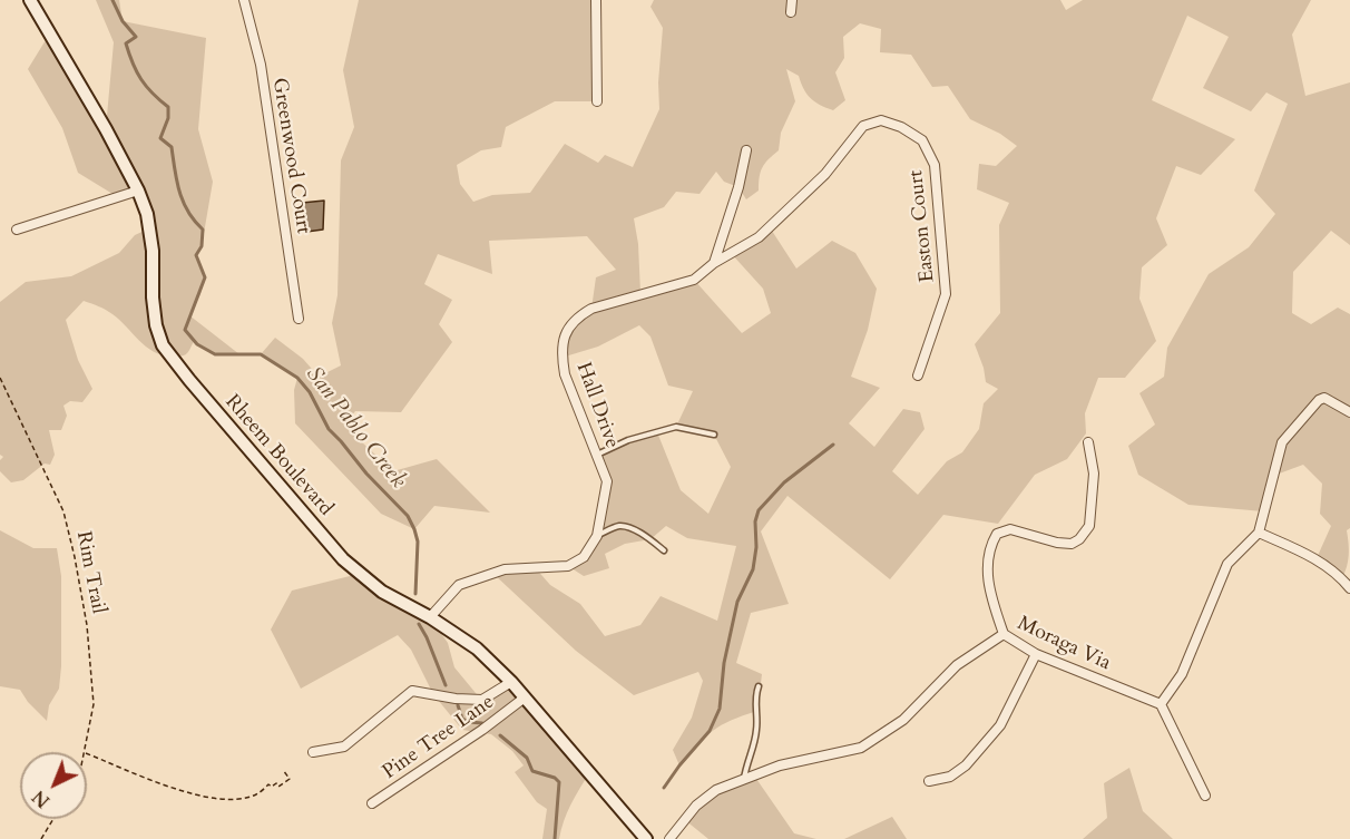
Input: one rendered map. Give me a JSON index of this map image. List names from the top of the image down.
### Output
{
  "streets": {
    "street": [
      "Greenwood Court",
      "Easton Court",
      "Hall Drive",
      "Rheem Boulevard",
      "Moraga Via",
      "Pine Tree Lane"
    ],
    "path": ["Rim Trail"]
  },
  "crossings": [
    ["Easton Court", "Hall Drive"],
    ["Hall Drive", "Rheem Boulevard"],
    ["Rheem Boulevard", "Pine Tree Lane"]
  ],
  "water": ["San Pablo Creek"],
  "north": "bottom left"
}
